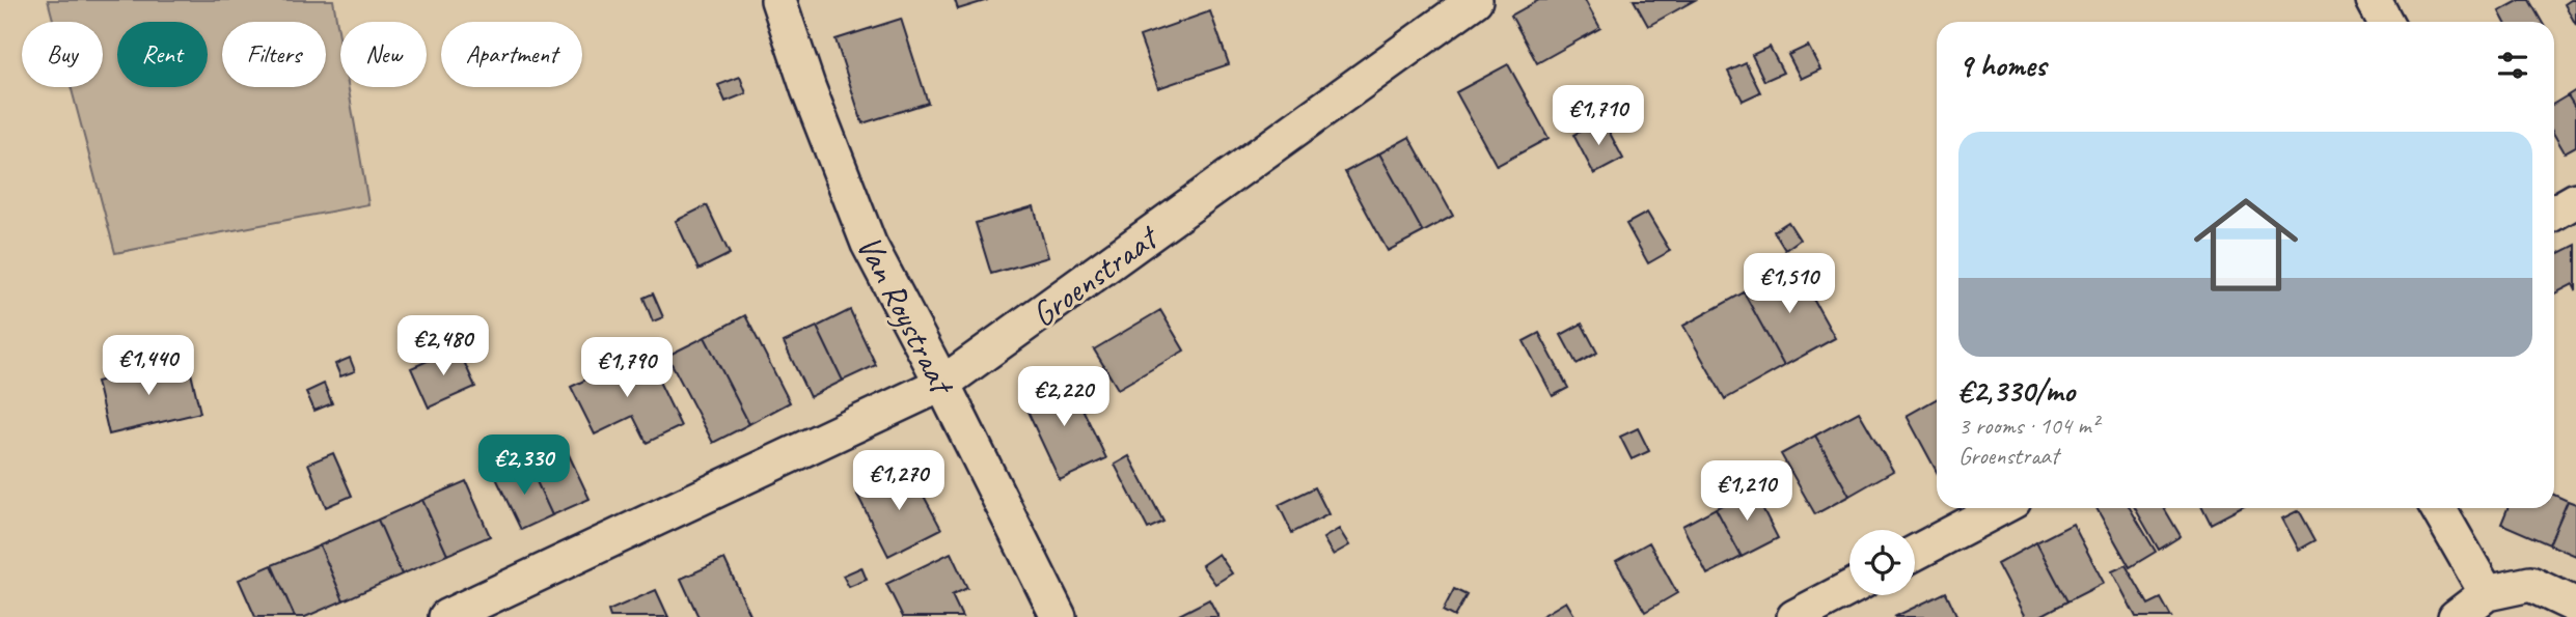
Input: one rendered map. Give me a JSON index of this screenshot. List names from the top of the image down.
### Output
{
  "streets": {
    "street": ["Groenstraat", "Van Roystraat"]
  },
  "crossings": [
    ["Groenstraat", "Van Roystraat"]
  ],
  "page": {
    "chip": [
      "Buy",
      "Rent",
      "Filters",
      "New",
      "Apartment"
    ],
    "heading": "9 homes",
    "price": [
      "€1,710",
      "€1,510",
      "€2,480",
      "€1,440",
      "€1,790",
      "€2,220",
      "€2,330",
      "€1,270",
      "€1,210"
    ],
    "list": [
      {
        "name": "€2,330/mo",
        "note": "3 rooms · 104 m² · Groenstraat"
      }
    ]
  }
}
